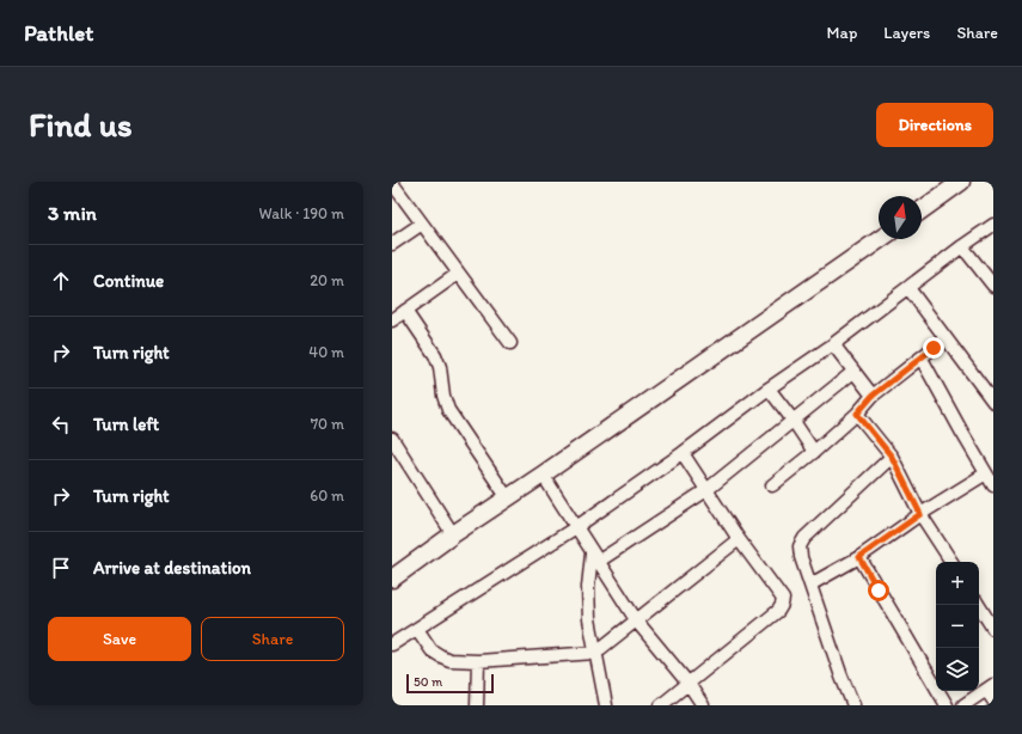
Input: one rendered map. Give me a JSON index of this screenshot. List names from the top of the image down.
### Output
{
  "scale_bar": "50 m",
  "north": "top",
  "page": {
    "header": "Pathlet",
    "nav": ["Map", "Layers", "Share"],
    "buttons": [
      "Directions",
      ["Save", "Share"]
    ],
    "title": "Find us",
    "heading": ["3 min", "Walk · 190 m"],
    "list": [
      ["Continue", "20 m"],
      ["Turn right", "40 m"],
      ["Turn left", "70 m"],
      ["Turn right", "60 m"],
      "Arrive at destination"
    ],
    "map_buttons": ["+", "−"],
    "scale": "50 m"
  }
}
